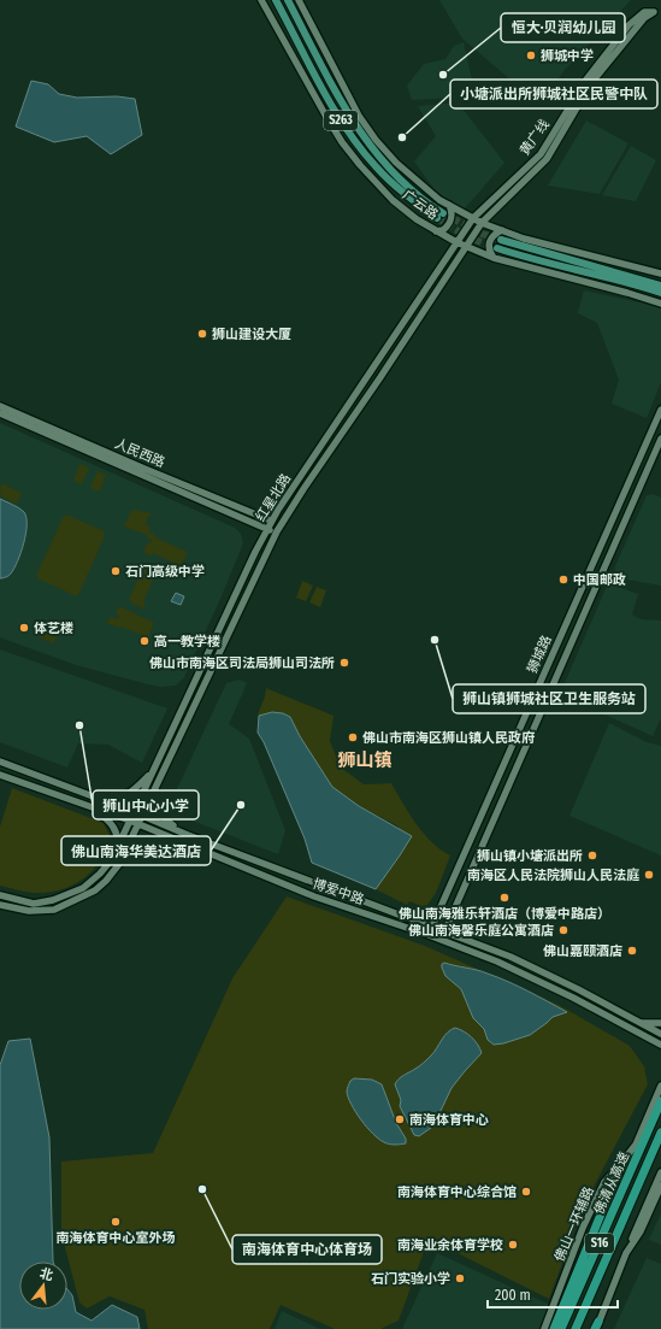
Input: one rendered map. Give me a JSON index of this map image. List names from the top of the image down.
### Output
{
  "streets": {
    "highway": ["佛清从高速", "S16"],
    "main road": [
      "S263",
      "黄广线",
      "广云路",
      "人民西路",
      "红星北路",
      "狮城路",
      "博爱中路",
      "佛山一环辅路"
    ]
  },
  "crossings": [
    ["S263", "黄广线"],
    ["S263", "红星北路"],
    ["黄广线", "红星北路"],
    ["广云路", "红星北路"],
    ["人民西路", "红星北路"],
    ["红星北路", "博爱中路"],
    ["狮城路", "博爱中路"]
  ],
  "districts": ["狮山镇"],
  "places": [
    "狮城中学",
    "恒大·贝润幼儿园",
    "小塘派出所狮城社区民警中队",
    "狮山建设大厦",
    "石门高级中学",
    "中国邮政",
    "体艺楼",
    "狮山镇狮城社区卫生服务站",
    "高一教学楼",
    "佛山市南海区司法局狮山司法所",
    "狮山中心小学",
    "佛山市南海区狮山镇人民政府",
    "佛山南海华美达酒店",
    "狮山镇小塘派出所",
    "南海区人民法院狮山人民法庭",
    "佛山南海雅乐轩酒店（博爱中路店）",
    "佛山南海馨乐庭公寓酒店",
    "佛山嘉颐酒店",
    "南海体育中心",
    "南海体育中心体育场",
    "南海体育中心综合馆",
    "南海体育中心室外场",
    "南海业余体育学校",
    "石门实验小学"
  ],
  "scale_bar": "200 m",
  "north": "top"
}
